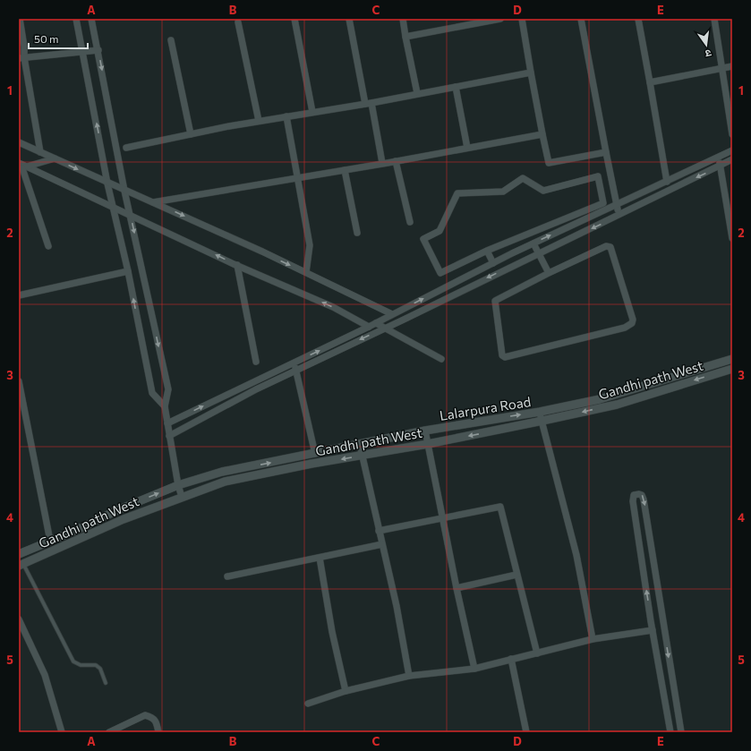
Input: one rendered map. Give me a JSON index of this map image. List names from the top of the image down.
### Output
{
  "streets": {
    "street": ["Gandhi path West", "Lalarpura Road"]
  },
  "one_way": ["Gandhi path West"],
  "scale_bar": "50 m",
  "north": "bottom",
  "grid": {
    "columns": [
      "A",
      "B",
      "C",
      "D",
      "E"
    ],
    "rows": [
      "1",
      "2",
      "3",
      "4",
      "5"
    ]
  }
}
